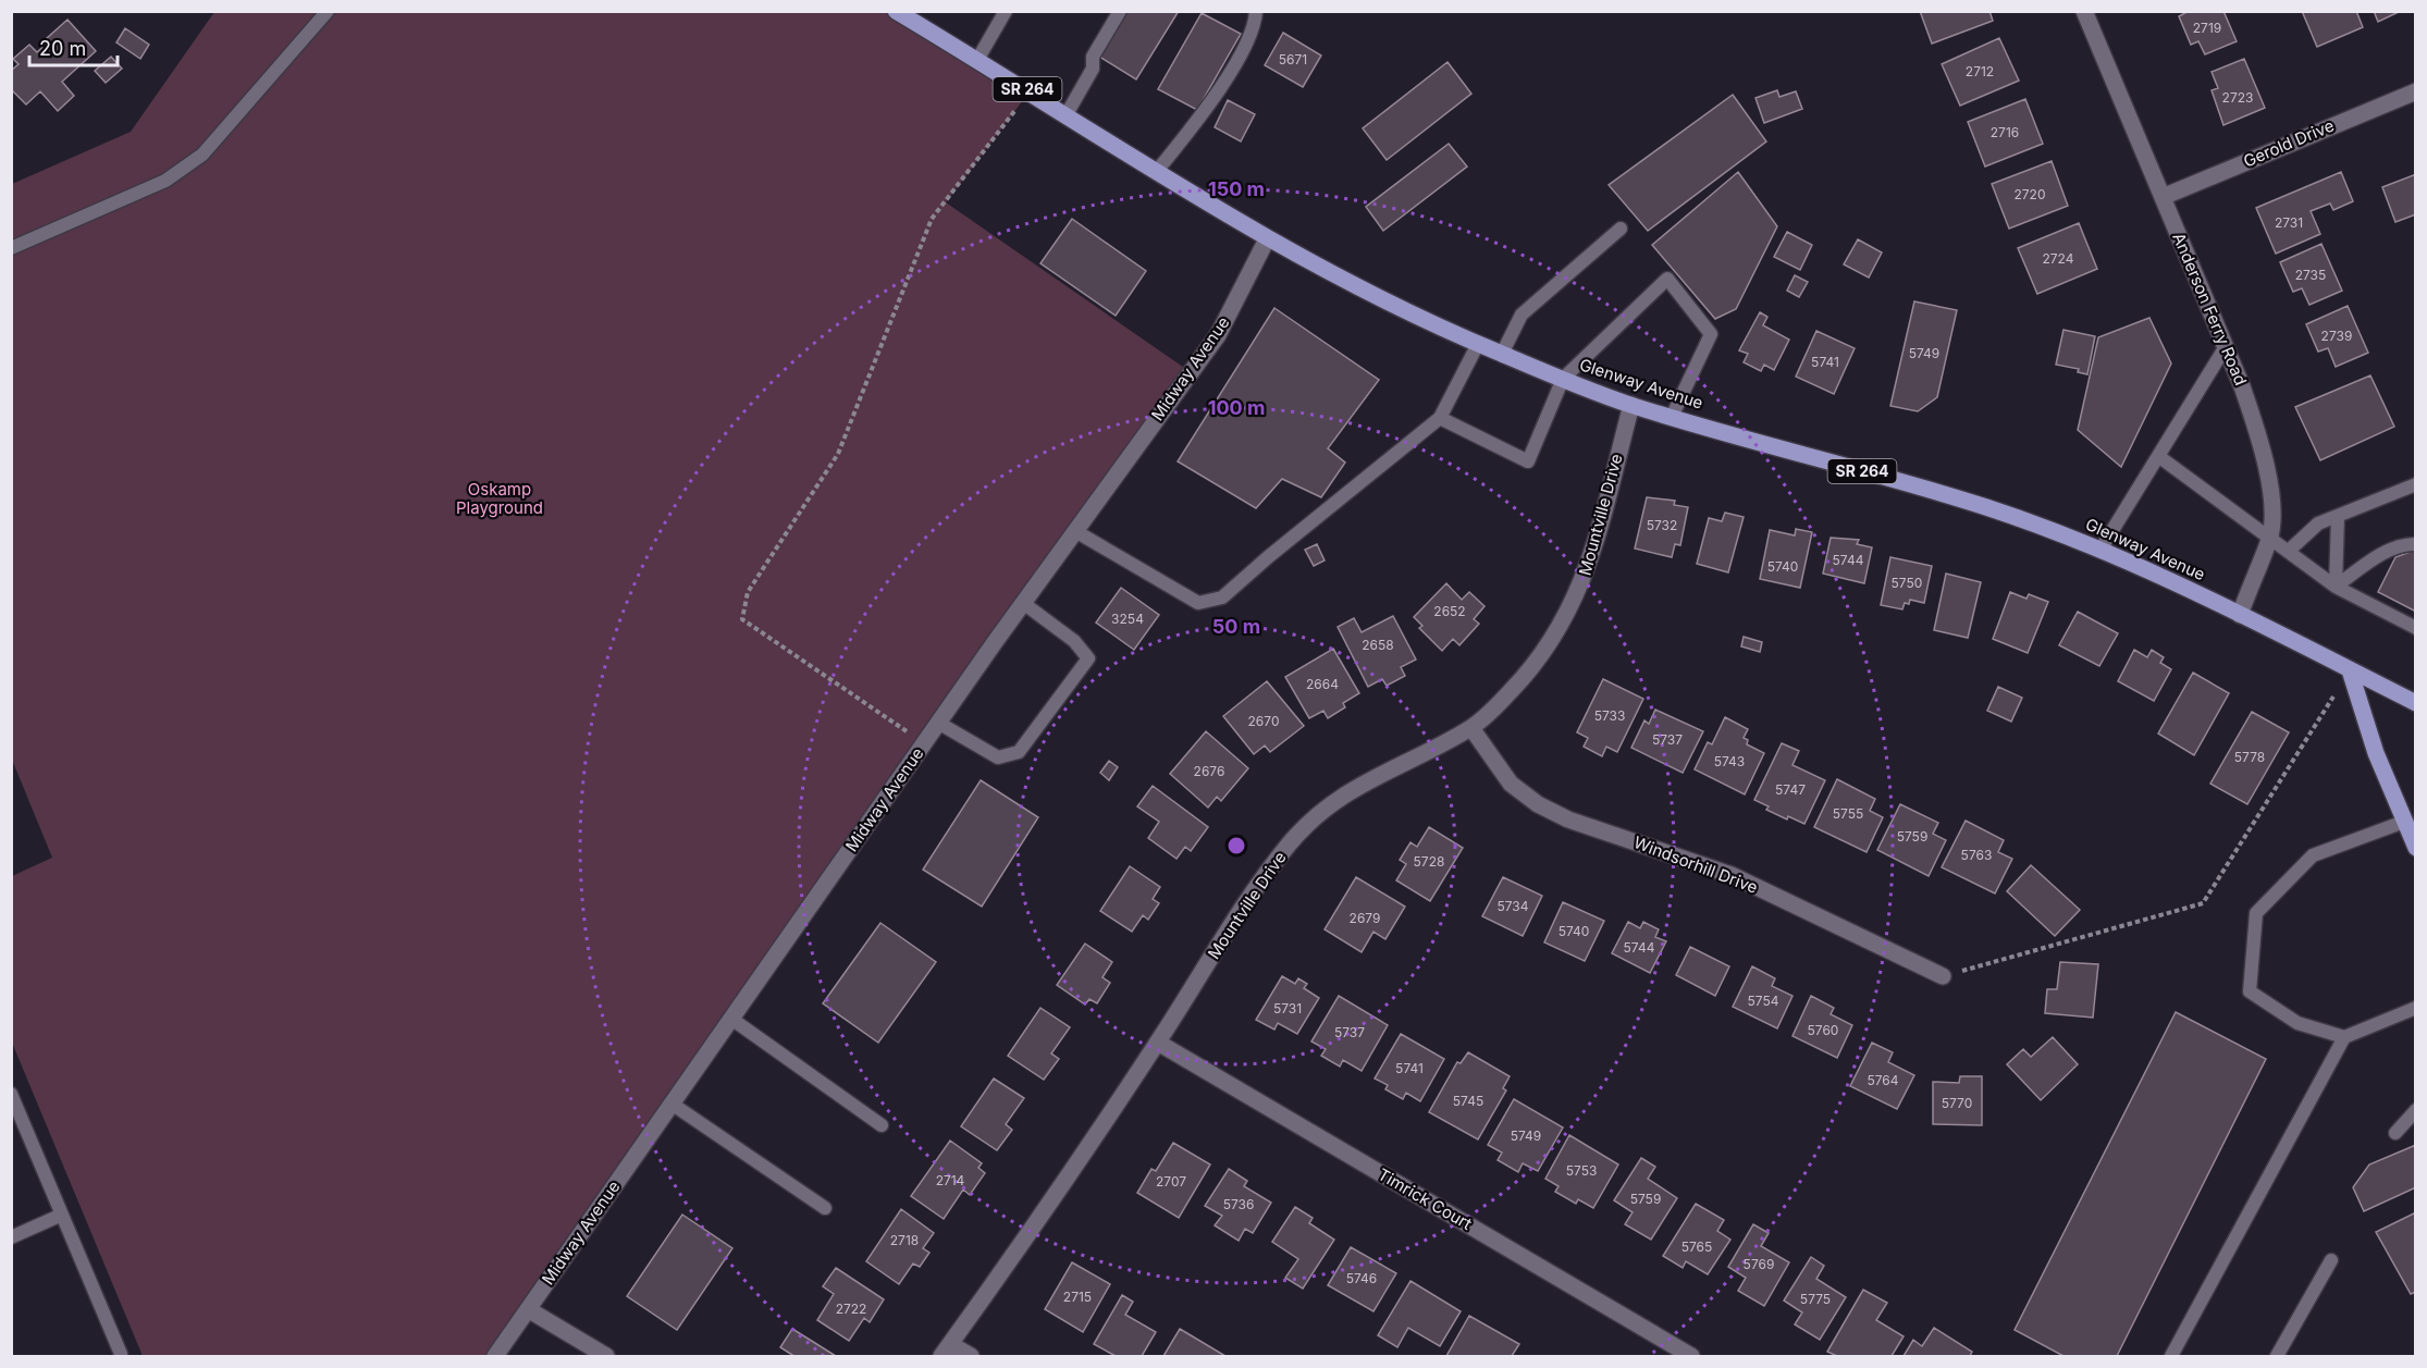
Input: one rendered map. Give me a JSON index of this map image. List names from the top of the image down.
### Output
{
  "streets": {
    "main road": ["SR 264", "Glenway Avenue"],
    "street": [
      "Gerold Drive",
      "Anderson Ferry Road",
      "Midway Avenue",
      "Mountville Drive",
      "Windsorhill Drive",
      "Timrick Court"
    ]
  },
  "crossings": [
    ["Gerold Drive", "Anderson Ferry Road"],
    ["Anderson Ferry Road", "Glenway Avenue"],
    ["Midway Avenue", "Glenway Avenue"],
    ["Glenway Avenue", "Mountville Drive"],
    ["Mountville Drive", "Windsorhill Drive"],
    ["Mountville Drive", "Timrick Court"]
  ],
  "parks": ["Oskamp Playground"],
  "house_numbers": [
    "2719",
    "5671",
    "2712",
    "2723",
    "2716",
    "2720",
    "2731",
    "2724",
    "2735",
    "2739",
    "5749",
    "5741",
    "5732",
    "5744",
    "5740",
    "5750",
    "2652",
    "3254",
    "2658",
    "2664",
    "5733",
    "2670",
    "5737",
    "5778",
    "5743",
    "2676",
    "5747",
    "5755",
    "5759",
    "5763",
    "5728",
    "5734",
    "2679",
    "5740",
    "5744",
    "5754",
    "5731",
    "5760",
    "5737",
    "5741",
    "5764",
    "5745",
    "5770",
    "5749",
    "5753",
    "2714",
    "2707",
    "5759",
    "5736",
    "2718",
    "5765",
    "5769",
    "5746",
    "2715",
    "5775",
    "2722"
  ],
  "scale_bar": "20 m",
  "rings": ["150 m", "100 m", "50 m"]
}
